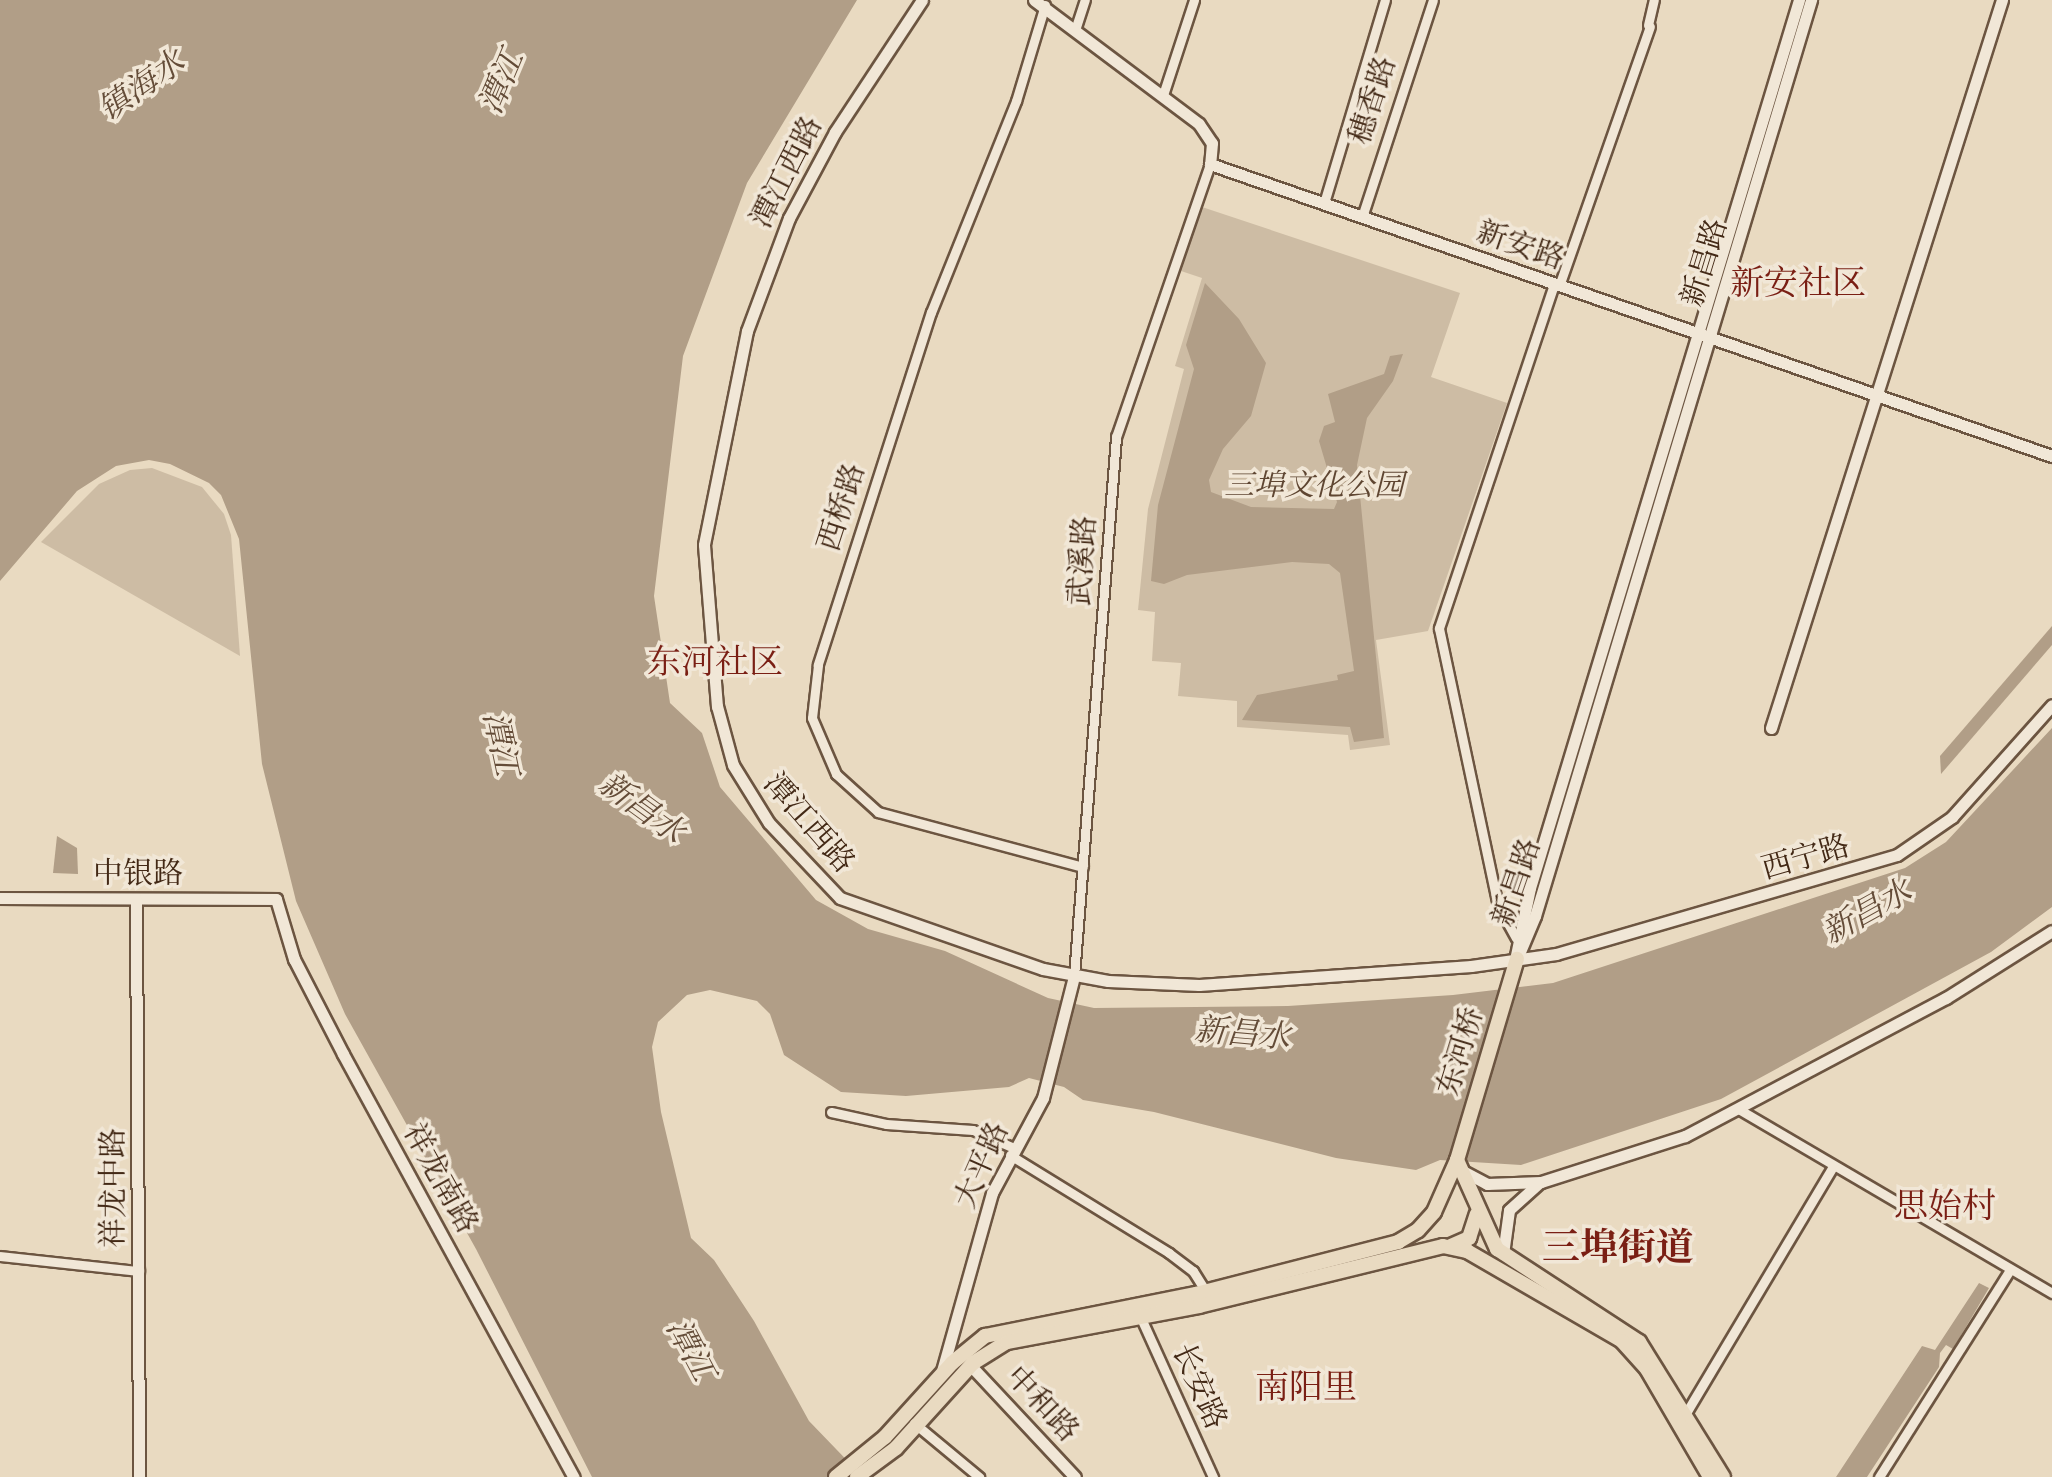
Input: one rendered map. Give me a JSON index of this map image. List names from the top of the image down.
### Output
{
  "streets": {
    "main road": ["东河桥"],
    "street": [
      "穗香路",
      "潭江西路",
      "新安路",
      "新昌路",
      "西桥路",
      "武溪路",
      "西宁路",
      "中银路",
      "大平路",
      "祥龙南路",
      "祥龙中路",
      "长安路",
      "中和路"
    ]
  },
  "crossings": [
    ["穗香路", "新安路"],
    ["潭江西路", "新昌路"],
    ["潭江西路", "武溪路"],
    ["潭江西路", "西宁路"],
    ["潭江西路", "东河桥"],
    ["潭江西路", "大平路"],
    ["新安路", "新昌路"],
    ["新安路", "武溪路"],
    ["新昌路", "西宁路"],
    ["新昌路", "东河桥"],
    ["西桥路", "武溪路"],
    ["武溪路", "大平路"],
    ["西宁路", "东河桥"],
    ["中银路", "祥龙南路"],
    ["中银路", "祥龙中路"],
    ["东河桥", "大平路"]
  ],
  "districts": [
    "新安社区",
    "东河社区",
    "思始村",
    "三埠街道",
    "南阳里"
  ],
  "water": ["潭江", "镇海水", "新昌水"],
  "parks": ["三埠文化公园"]
}
